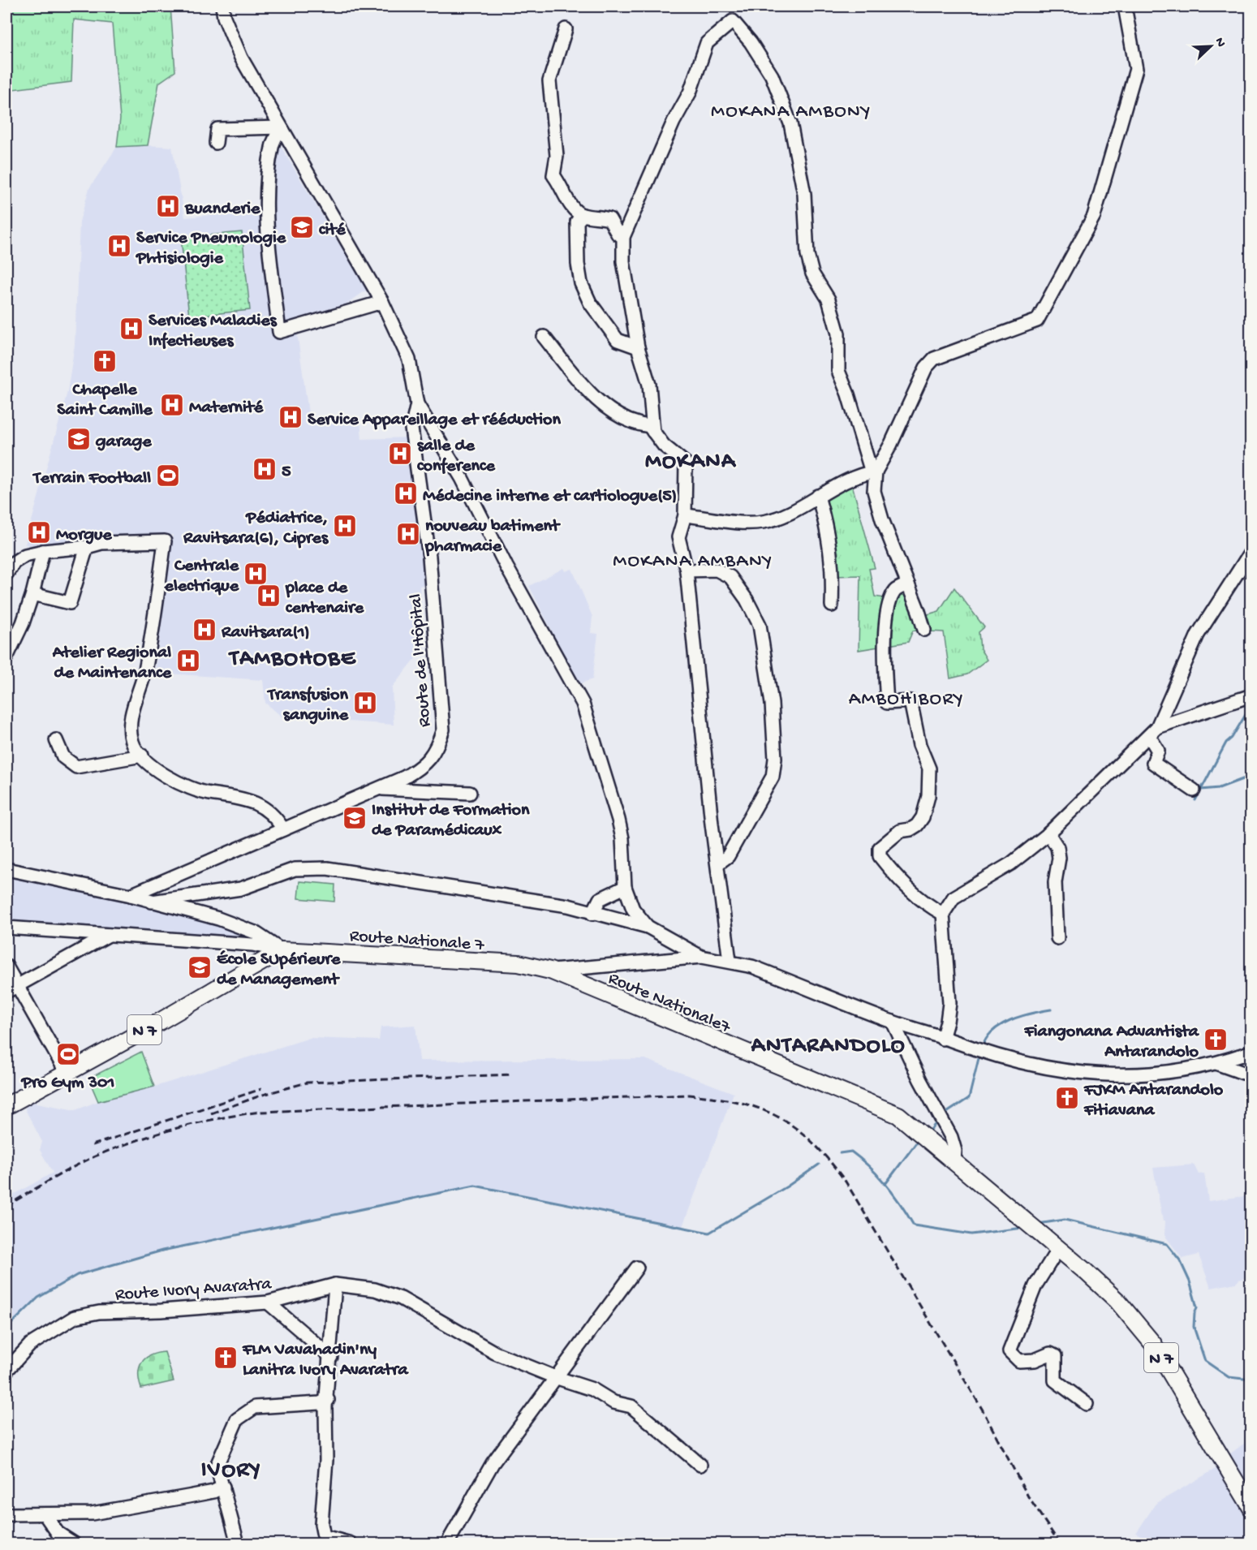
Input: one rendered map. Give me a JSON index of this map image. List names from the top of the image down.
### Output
{
  "streets": {
    "main road": ["Route Nationale 7", "Route Nationale7", "N 7"],
    "street": ["Route de l'Hôpital", "Route Ivory Avaratra"]
  },
  "crossings": [
    ["Route Nationale 7", "Route Nationale7"],
    ["Route Nationale 7", "N 7"],
    ["Route Nationale7", "N 7"]
  ],
  "districts": [
    "MOKANA AMBONY",
    "MOKANA",
    "MOKANA AMBANY",
    "TAMBOHOBE",
    "AMBOHIBORY",
    "ANTARANDOLO",
    "IVORY"
  ],
  "places": {
    "hospital": [
      "Buanderie",
      "Service Pneumologie Phtisiologie",
      "Services Maladies Infectieuses",
      "Maternité",
      "Service Appareillage et rééduction",
      "salle de conference",
      "5",
      "Médecine interne et cartiologue(5)",
      "Pédiatrice, Ravitsara(6), Cipres",
      "Morgue",
      "nouveau batiment pharmacie",
      "Centrale electrique",
      "place de centenaire",
      "Ravitsara(1)",
      "Atelier Regional de Maintenance",
      "Transfusion sanguine"
    ],
    "school or university": [
      "cité",
      "garage",
      "Institut de Formation de Paramédicaux",
      "École SUpérieure de Management"
    ],
    "church": [
      "Chapelle Saint Camille",
      "Fiangonana Advantista Antarandolo",
      "FJKM Antarandolo Fitiavana",
      "FLM Vavahadin'ny Lanitra Ivory Avaratra"
    ],
    "sports": ["Terrain Football", "Pro Gym 301"]
  },
  "north": "top right"
}
